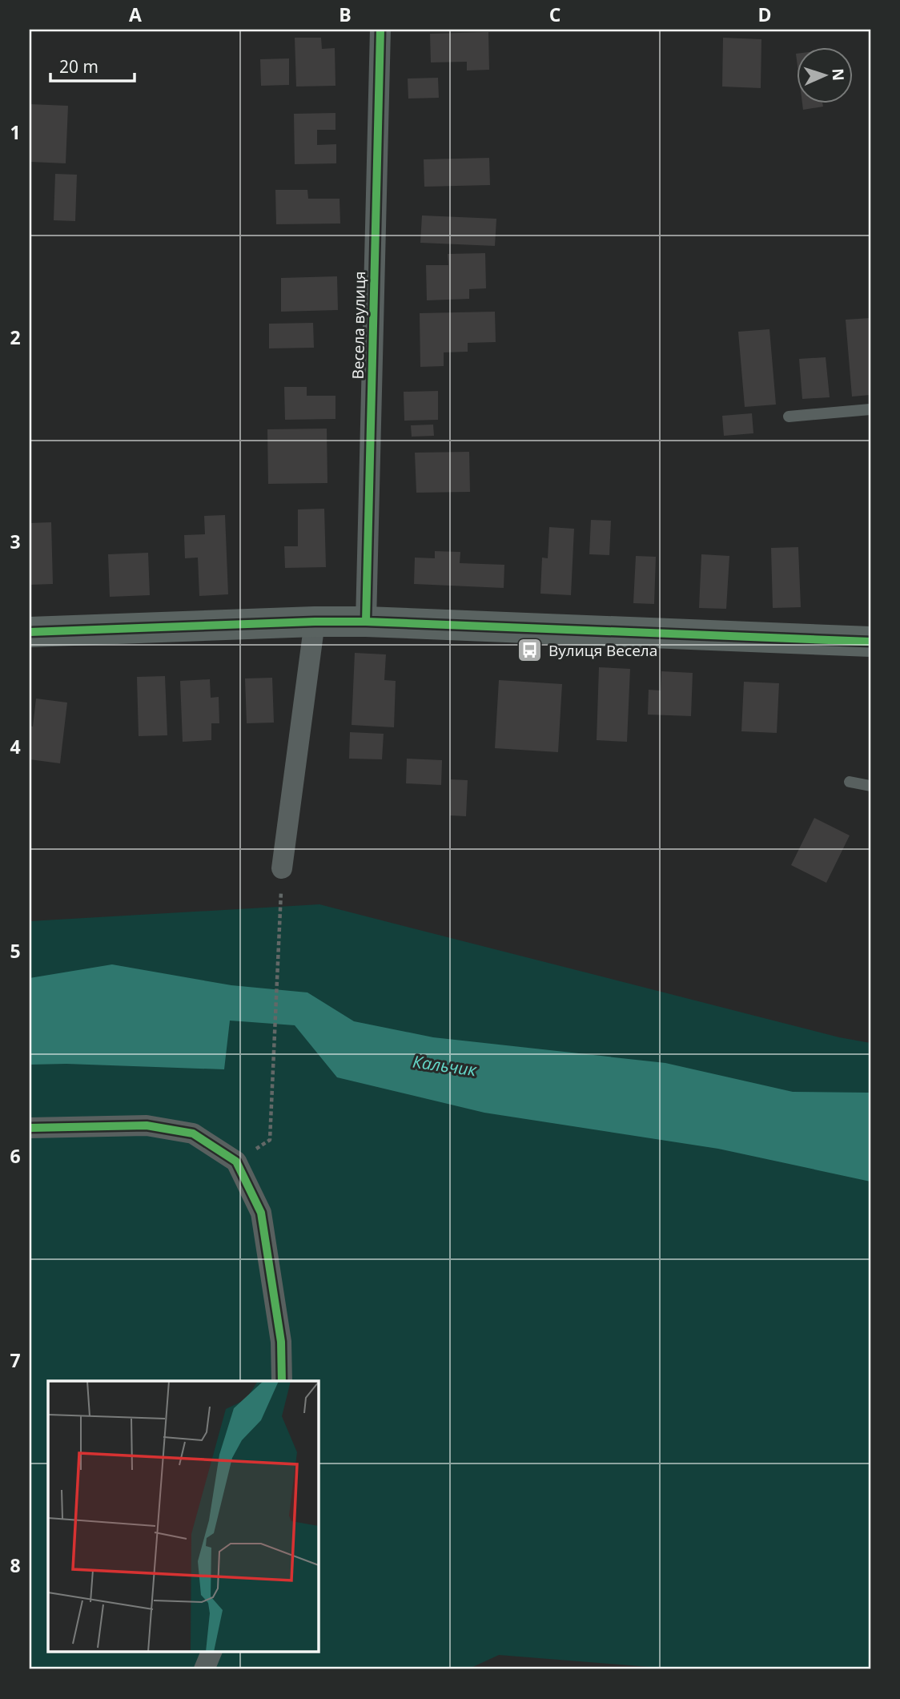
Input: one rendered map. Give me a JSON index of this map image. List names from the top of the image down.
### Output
{
  "streets": {
    "street": ["Весела вулиця"]
  },
  "water": ["Кальчик"],
  "places": {
    "bus stop": ["Вулиця Весела"]
  },
  "scale_bar": "20 m",
  "north": "right",
  "grid": {
    "columns": [
      "A",
      "B",
      "C",
      "D"
    ],
    "rows": [
      "1",
      "2",
      "3",
      "4",
      "5",
      "6",
      "7",
      "8"
    ]
  }
}
